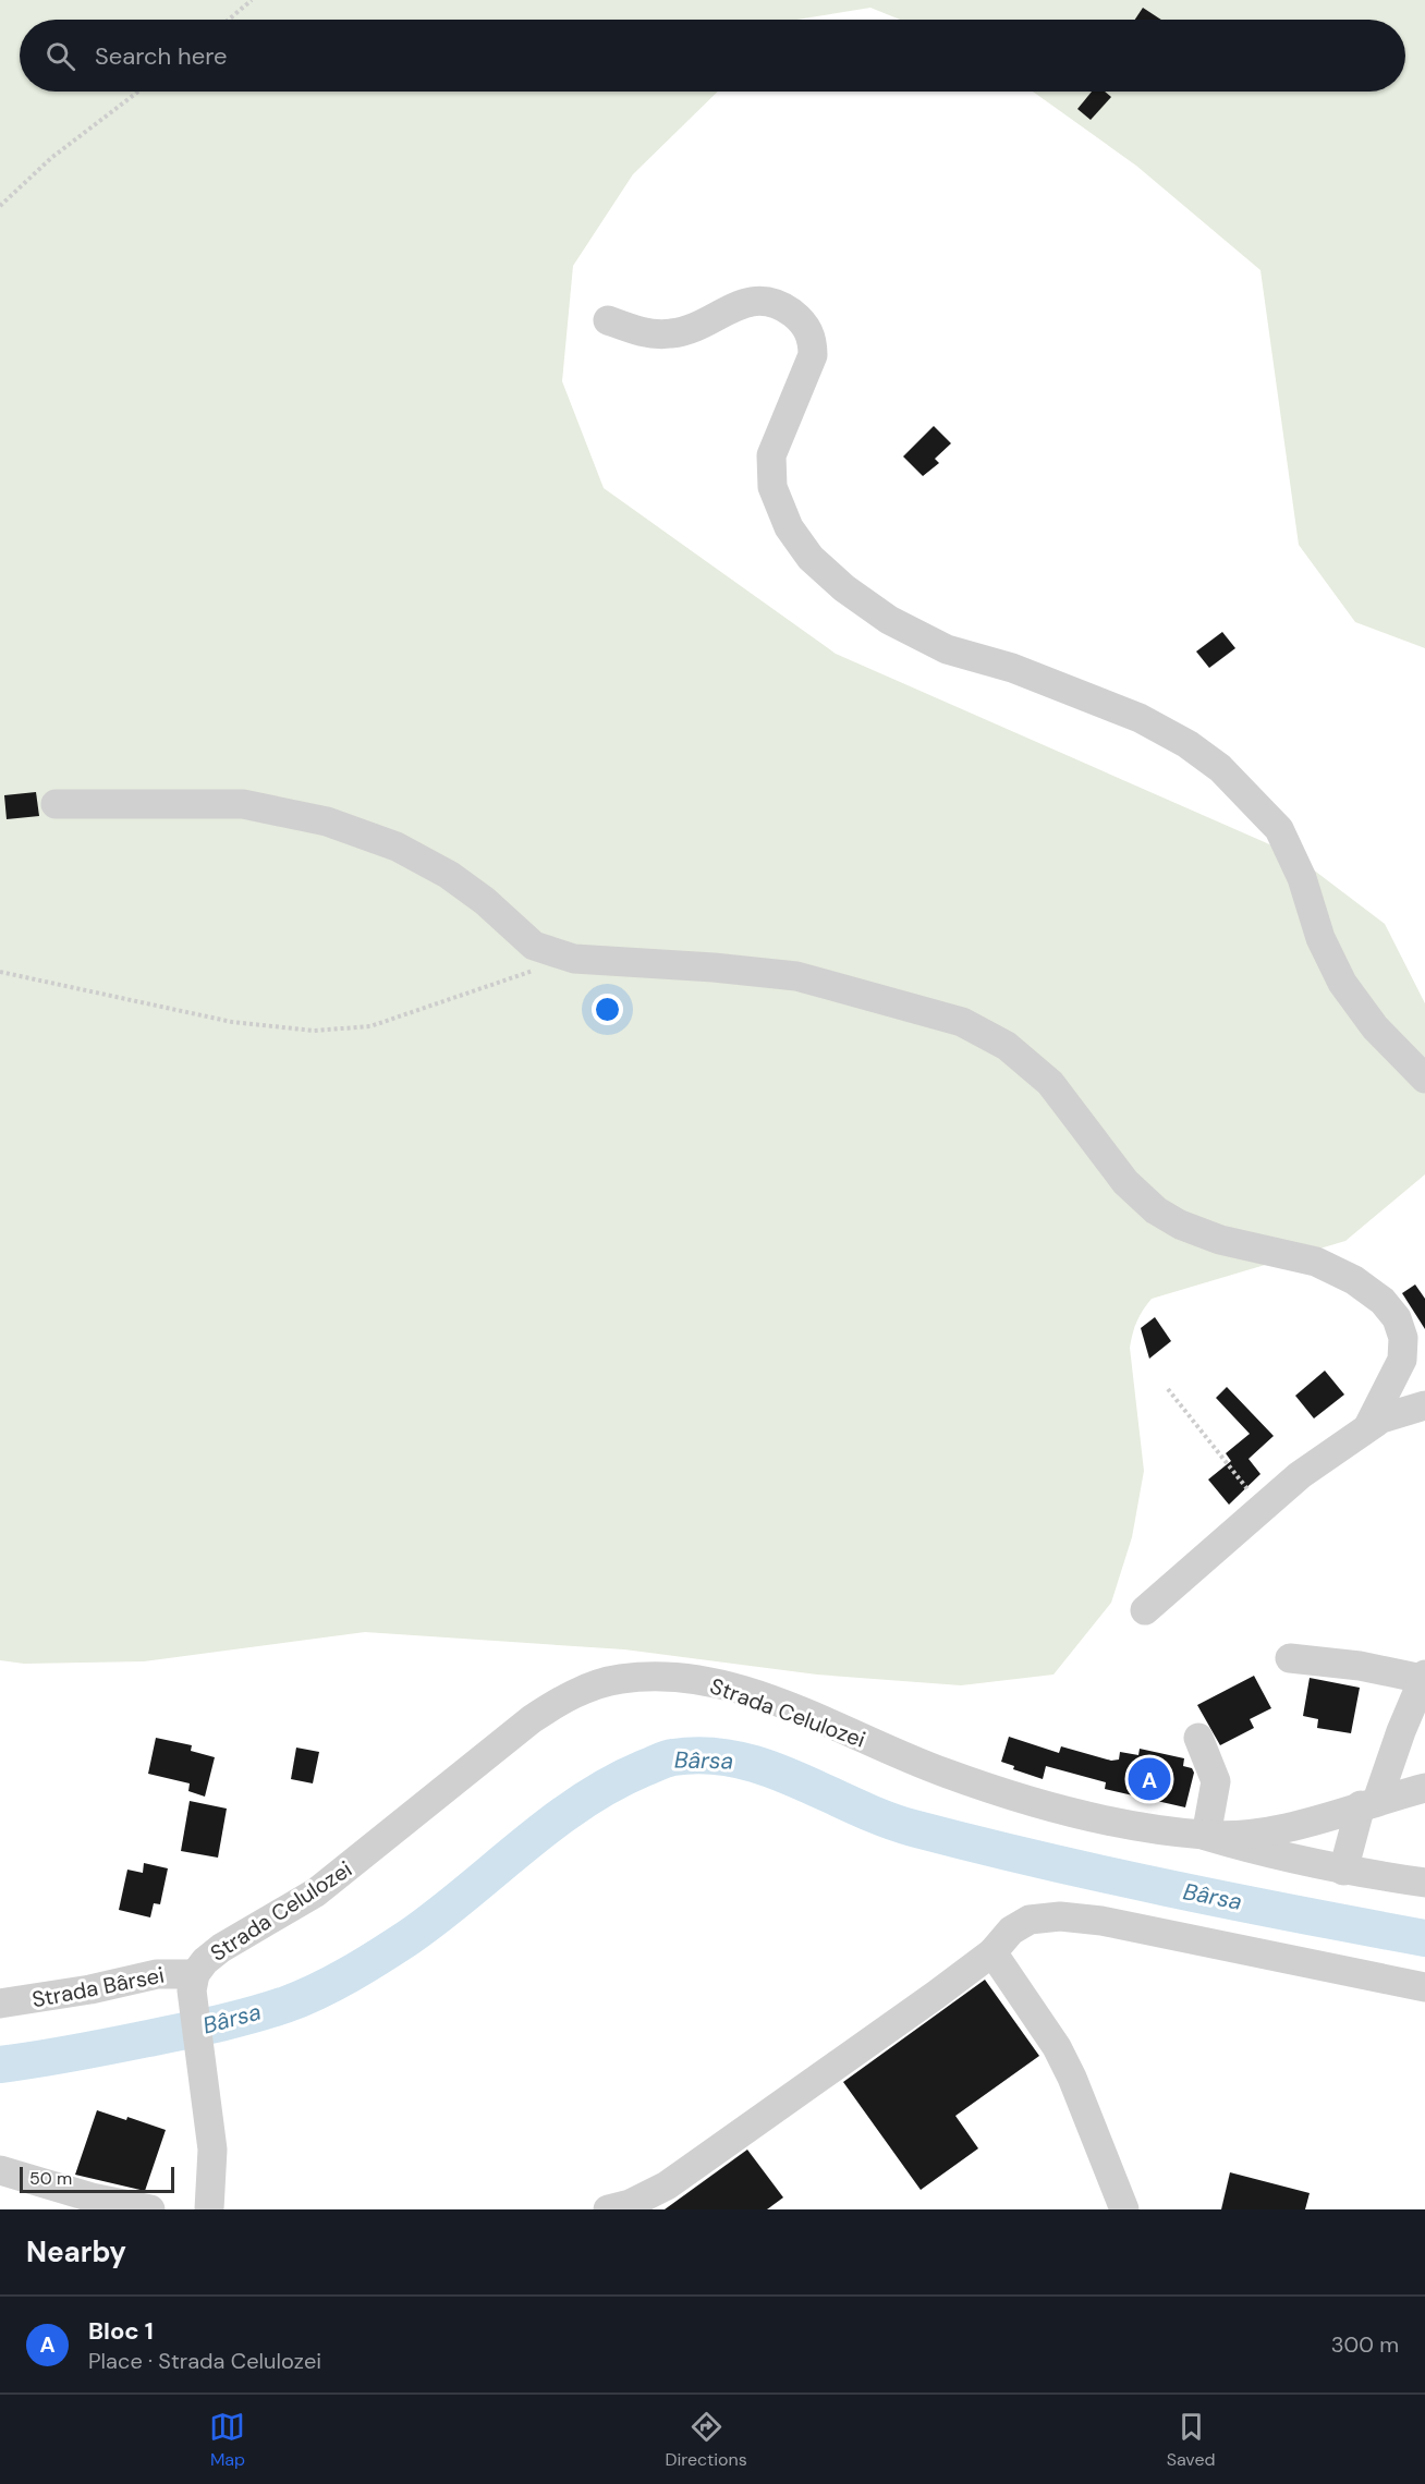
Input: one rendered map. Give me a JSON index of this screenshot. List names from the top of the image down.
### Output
{
  "streets": {
    "street": ["Strada Celulozei", "Strada Bârsei"]
  },
  "crossings": [
    ["Strada Celulozei", "Strada Bârsei"]
  ],
  "water": ["Bârsa"],
  "scale_bar": "50 m",
  "page": {
    "search": "Search here",
    "pins": "A",
    "scale": "50 m",
    "heading": "Nearby",
    "list": [
      {
        "mark": "A",
        "name": "Bloc 1",
        "note": "Place · Strada Celulozei",
        "value": "300 m"
      }
    ],
    "nav": ["Map", "Directions", "Saved"]
  }
}
